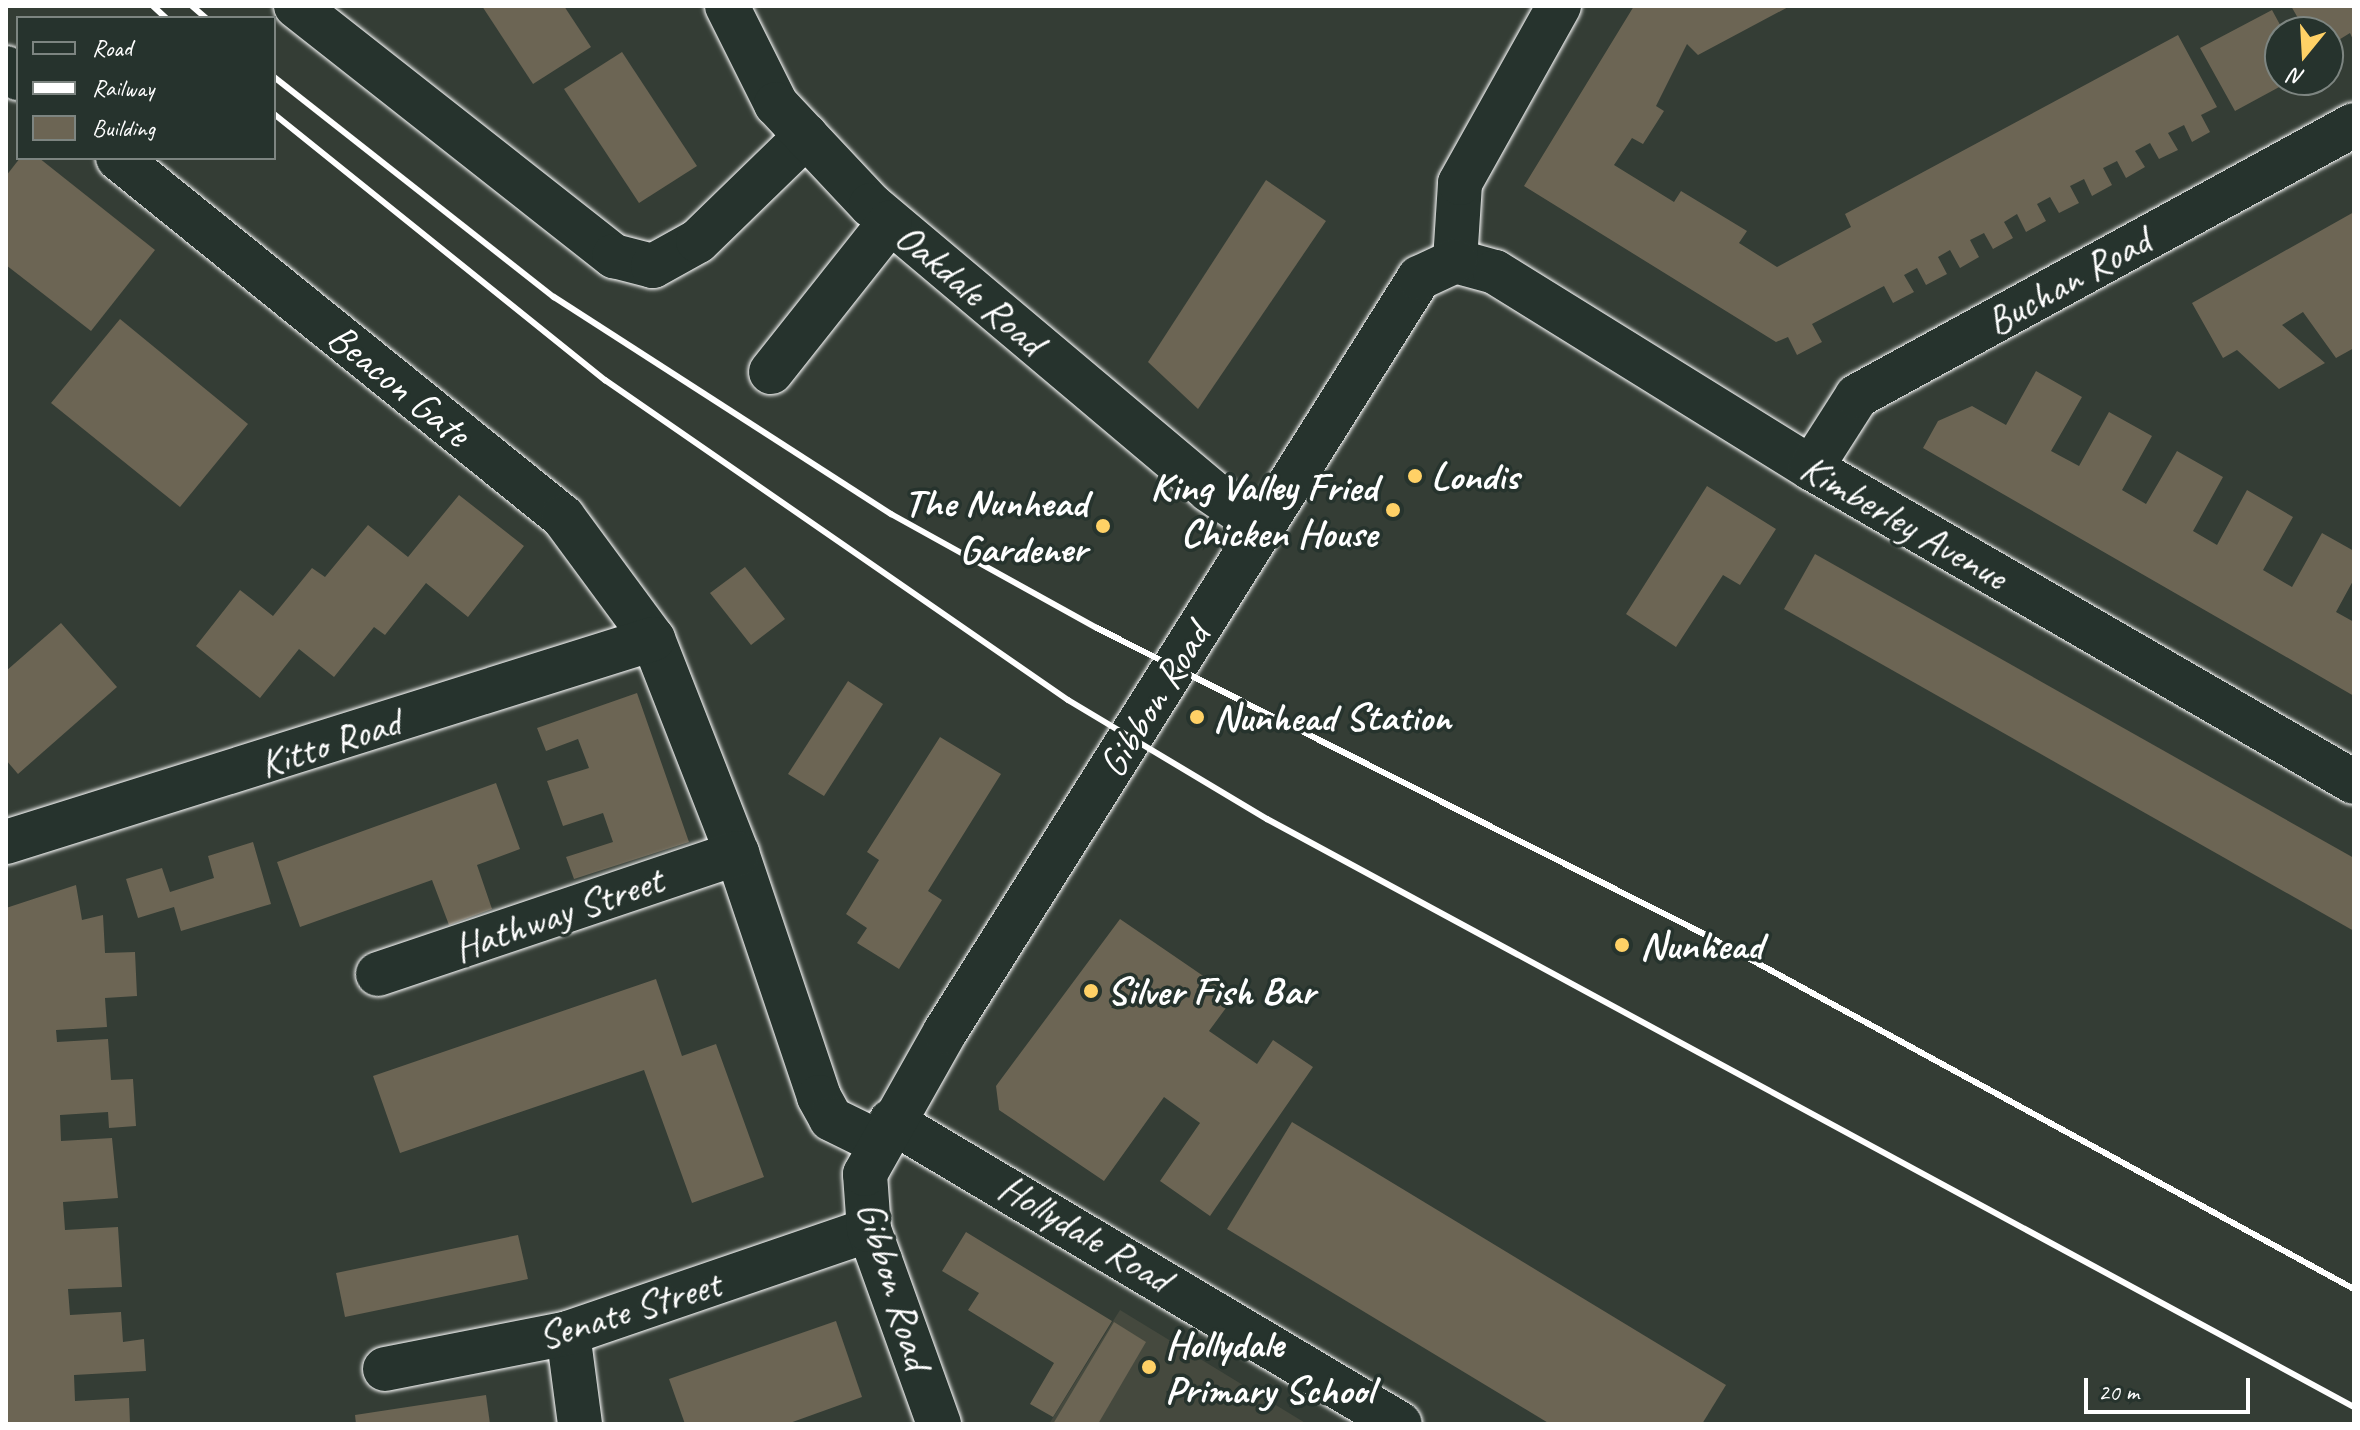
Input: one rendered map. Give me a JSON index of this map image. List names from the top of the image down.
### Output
{
  "streets": {
    "street": [
      "Buchan Road",
      "Oakdale Road",
      "Beacon Gate",
      "Kimberley Avenue",
      "Gibbon Road",
      "Kitto Road",
      "Hathway Street",
      "Hollydale Road",
      "Senate Street"
    ]
  },
  "crossings": [
    ["Buchan Road", "Kimberley Avenue"],
    ["Oakdale Road", "Gibbon Road"],
    ["Beacon Gate", "Kitto Road"],
    ["Beacon Gate", "Hathway Street"],
    ["Beacon Gate", "Hollydale Road"],
    ["Kimberley Avenue", "Gibbon Road"],
    ["Gibbon Road", "Hollydale Road"],
    ["Gibbon Road", "Senate Street"],
    ["Hathway Street", "Hollydale Road"]
  ],
  "places": [
    "Londis",
    "King Valley Fried Chicken House",
    "The Nunhead Gardener",
    "Nunhead Station",
    "Nunhead",
    "Silver Fish Bar",
    "Hollydale Primary School"
  ],
  "legend": ["Road", "Railway", "Building"],
  "scale_bar": "20 m",
  "north": "bottom"
}
